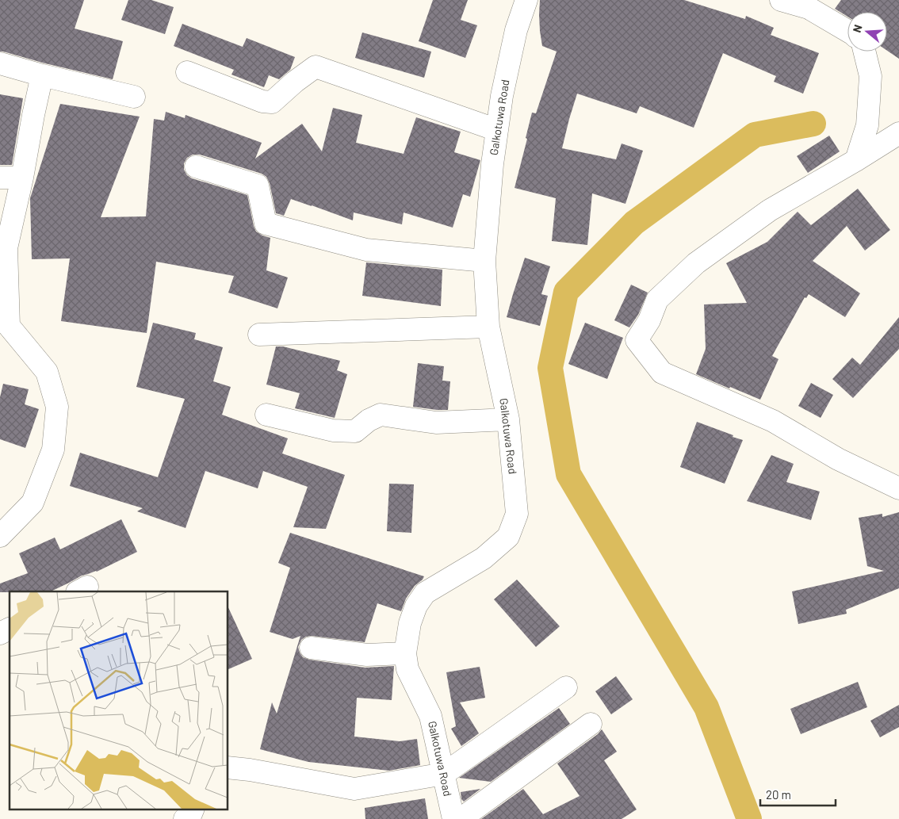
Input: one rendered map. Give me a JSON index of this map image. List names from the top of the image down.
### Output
{
  "streets": {
    "street": ["Galkotuwa Road"]
  },
  "scale_bar": "20 m",
  "north": "left"
}
